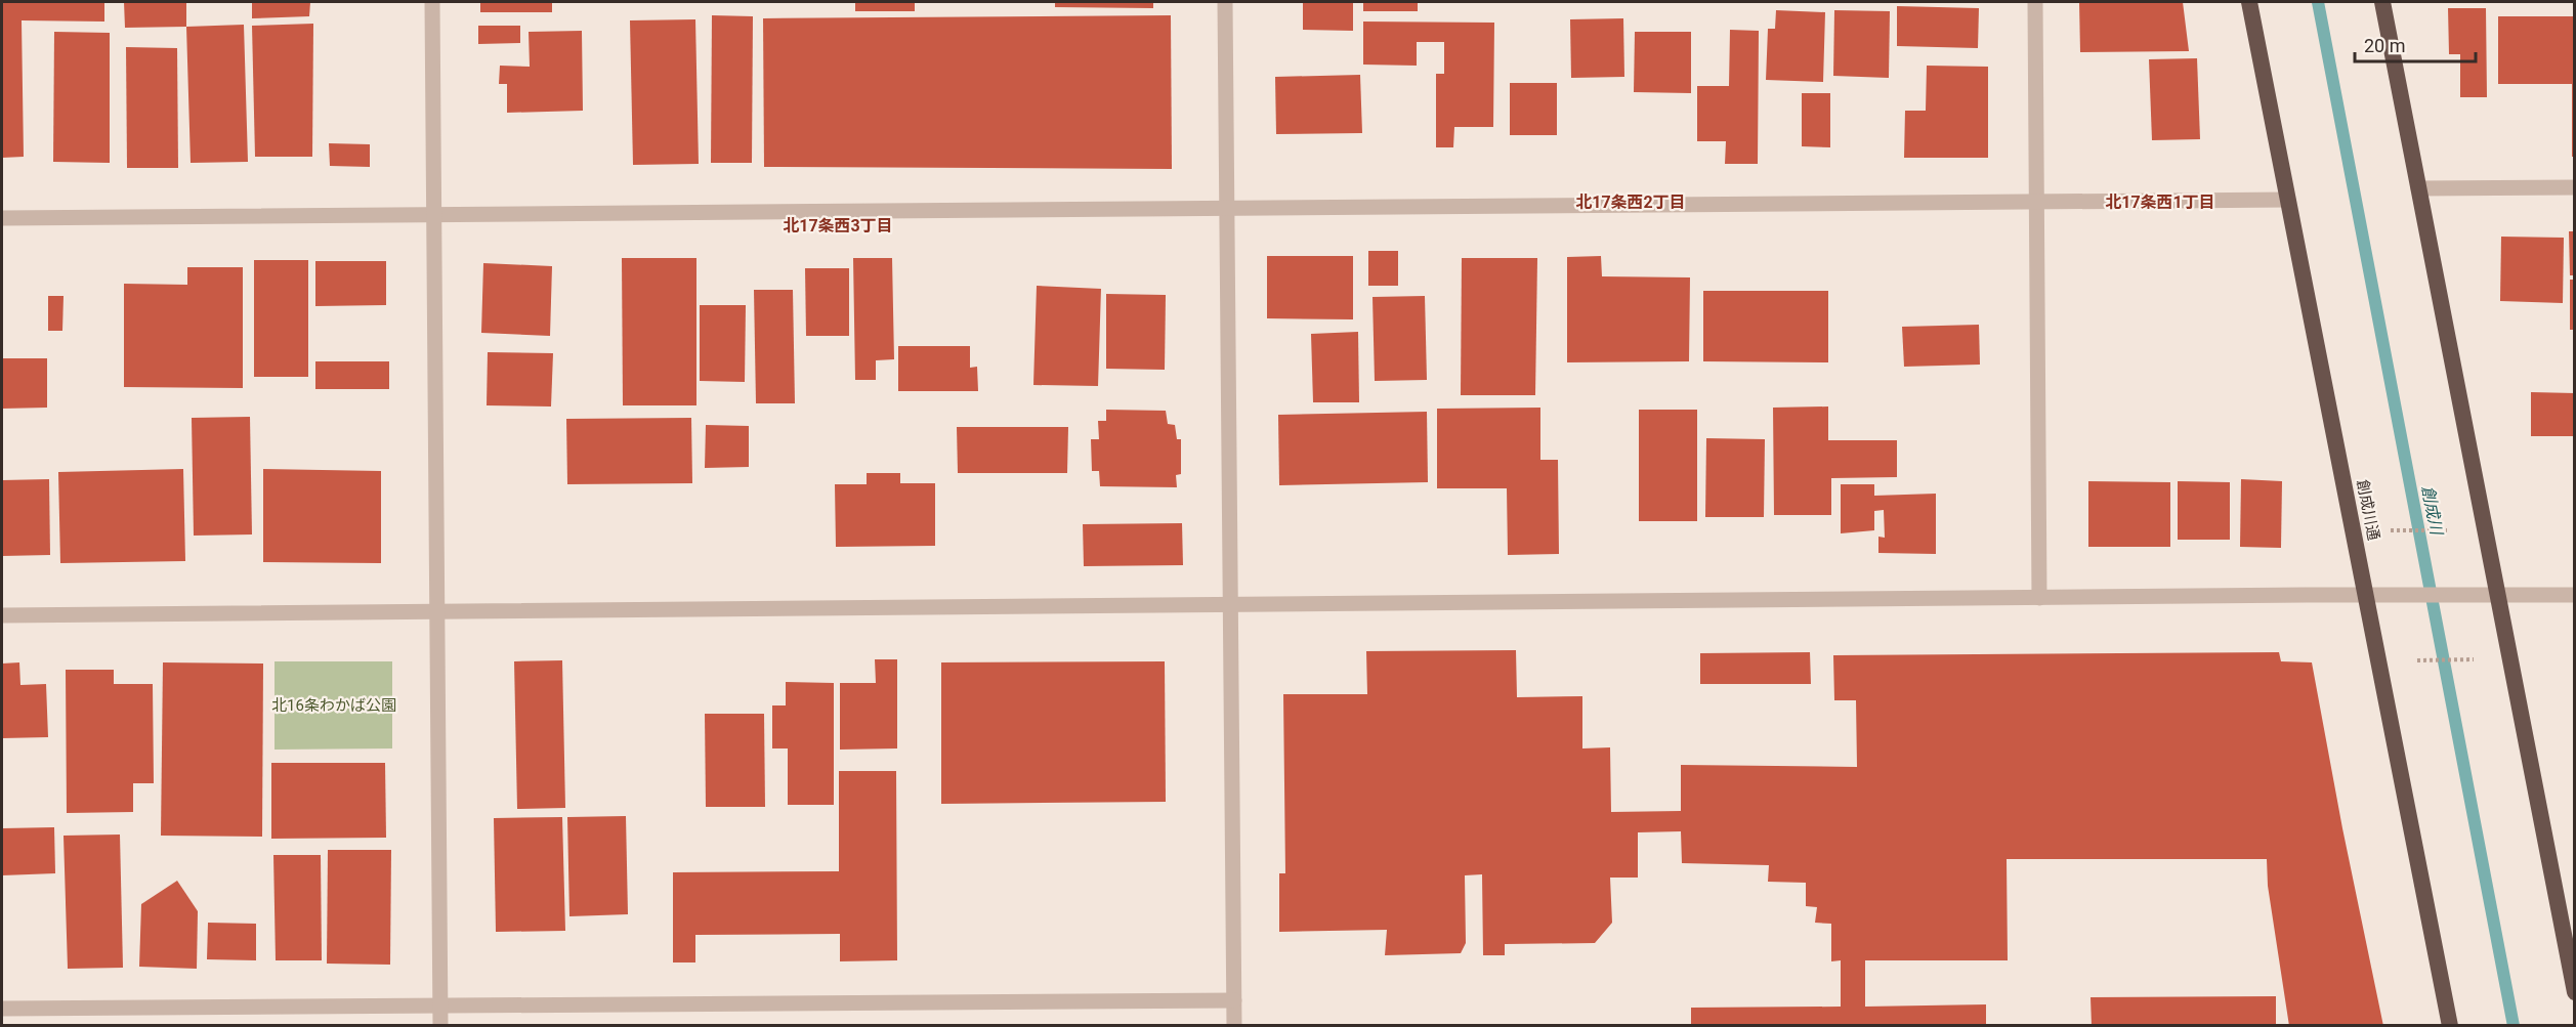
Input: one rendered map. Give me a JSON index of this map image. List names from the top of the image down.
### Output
{
  "streets": {
    "highway": ["創成川通"]
  },
  "districts": ["北17条西2丁目", "北17条西1丁目", "北17条西3丁目"],
  "water": ["創成川"],
  "parks": ["北16条わかば公園"],
  "scale_bar": "20 m"
}
